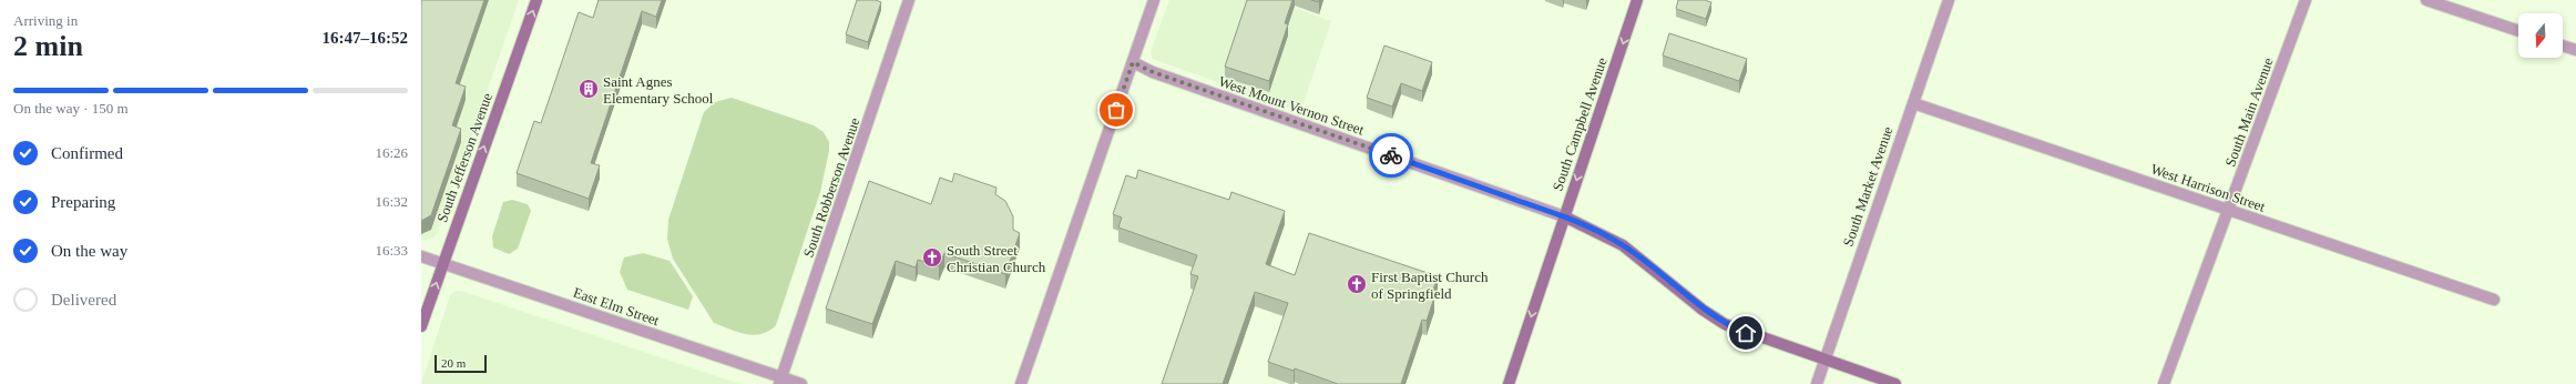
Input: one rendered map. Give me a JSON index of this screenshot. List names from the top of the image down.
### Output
{
  "streets": {
    "main road": ["West Mount Vernon Street", "South Campbell Avenue", "South Jefferson Avenue"],
    "street": [
      "South Main Avenue",
      "South Market Avenue",
      "South Robberson Avenue",
      "West Harrison Street",
      "East Elm Street"
    ]
  },
  "crossings": [
    ["West Mount Vernon Street", "South Campbell Avenue"],
    ["West Mount Vernon Street", "South Market Avenue"],
    ["South Main Avenue", "West Harrison Street"],
    ["South Jefferson Avenue", "East Elm Street"],
    ["South Market Avenue", "West Harrison Street"],
    ["South Robberson Avenue", "East Elm Street"]
  ],
  "one_way": ["South Campbell Avenue", "South Jefferson Avenue"],
  "places": {
    "building": ["Saint Agnes Elementary School"],
    "church": ["South Street Christian Church", "First Baptist Church of Springfield"]
  },
  "scale_bar": "20 m",
  "north": "bottom",
  "page": {
    "heading": ["2 min", "Arriving in", "16:47–16:52"],
    "bar": "On the way · 150 m",
    "list": [
      ["Confirmed", "16:26"],
      ["Preparing", "16:32"],
      ["On the way", "16:33"],
      "Delivered"
    ],
    "scale": "20 m"
  }
}
